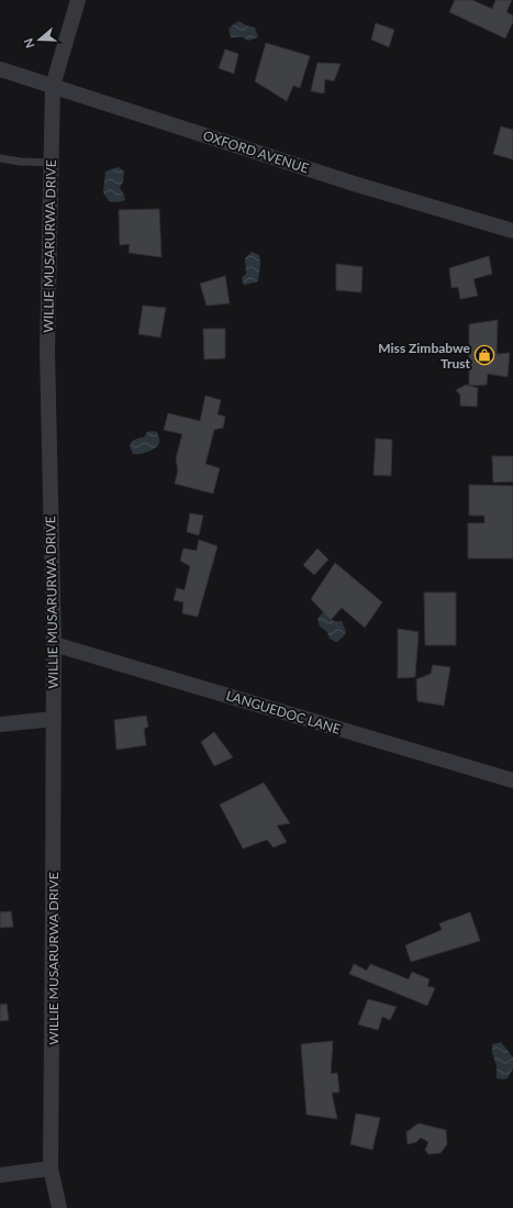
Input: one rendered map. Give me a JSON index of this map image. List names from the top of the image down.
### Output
{
  "streets": {
    "street": ["OXFORD AVENUE", "WILLIE MUSARURWA DRIVE", "LANGUEDOC LANE"]
  },
  "crossings": [
    ["OXFORD AVENUE", "WILLIE MUSARURWA DRIVE"],
    ["WILLIE MUSARURWA DRIVE", "LANGUEDOC LANE"]
  ],
  "places": {
    "shop": ["Miss Zimbabwe Trust"]
  },
  "north": "left"
}
